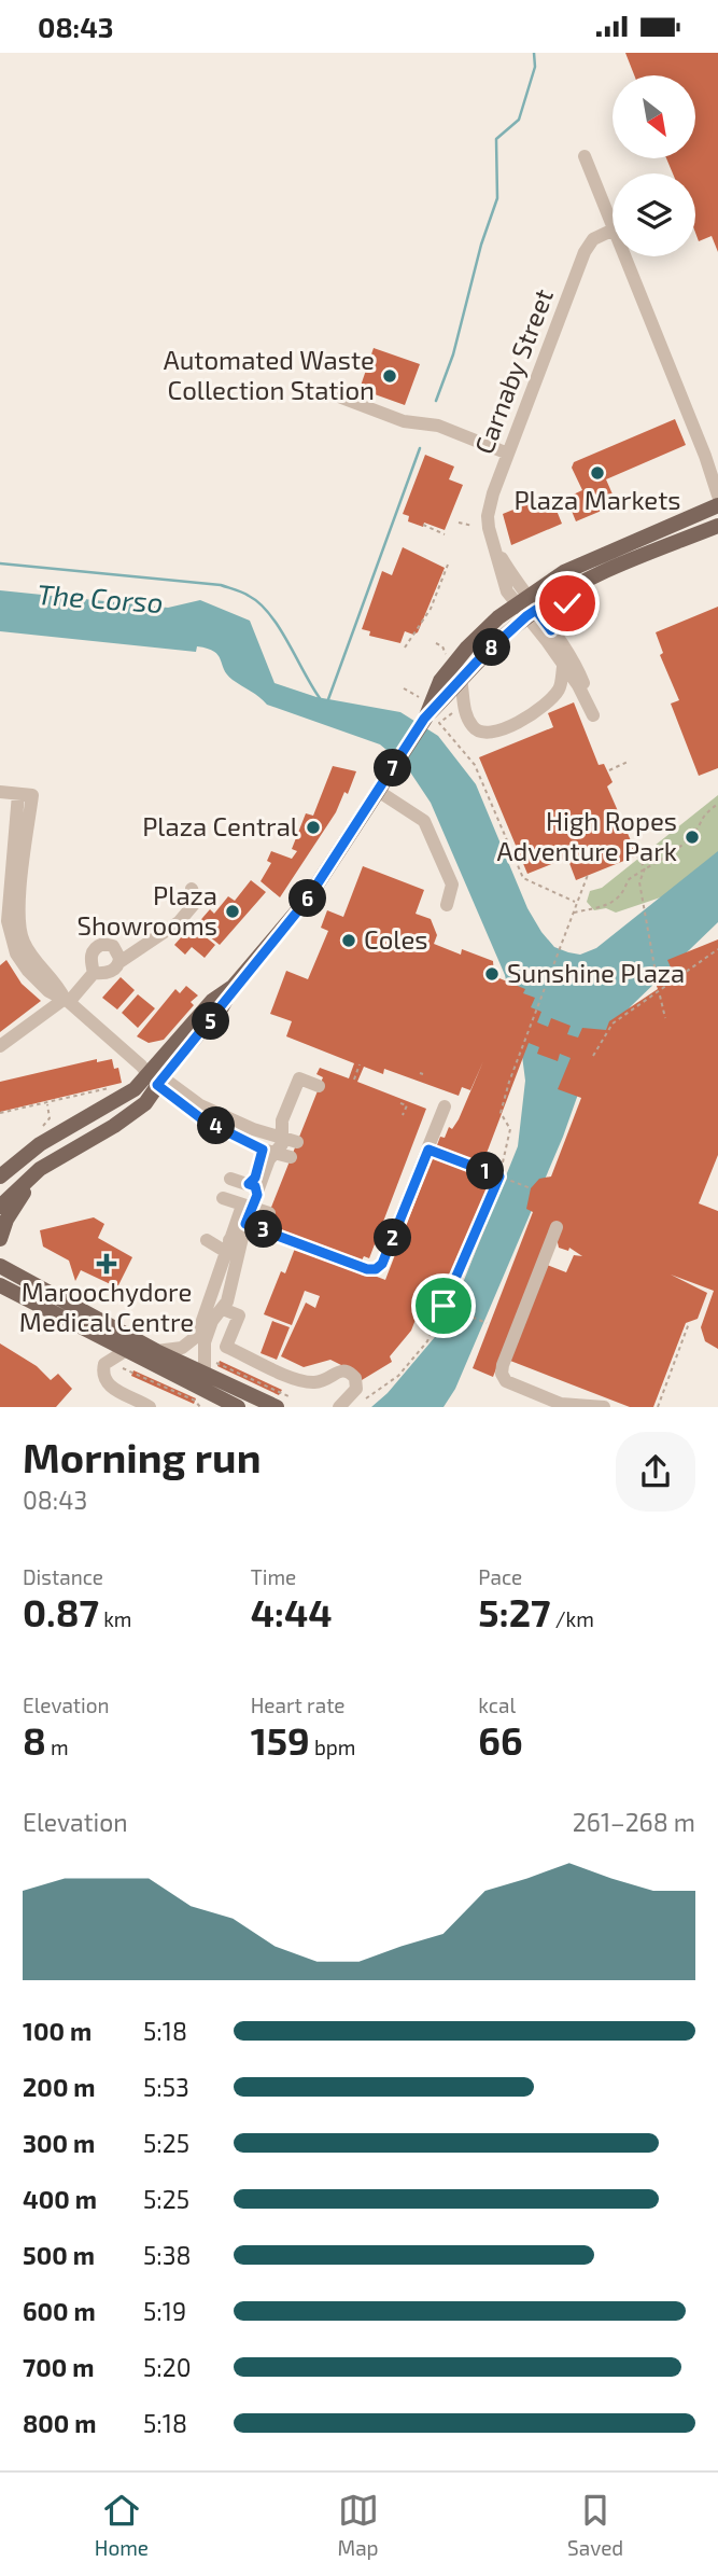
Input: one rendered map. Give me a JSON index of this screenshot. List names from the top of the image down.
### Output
{
  "streets": {
    "street": ["Carnaby Street"]
  },
  "water": ["The Corso"],
  "places": {
    "other": [
      "Automated Waste Collection Station",
      "Plaza Markets",
      "Plaza Central",
      "High Ropes Adventure Park",
      "Plaza Showrooms",
      "Coles",
      "Sunshine Plaza"
    ],
    "health": ["Maroochydore Medical Centre"]
  },
  "north": "bottom right",
  "page": {
    "status": "08:43",
    "pins": [
      "8",
      "7",
      "6",
      "5",
      "4",
      "1",
      "3",
      "2"
    ],
    "heading": ["Morning run", "08:43"],
    "stats": [
      ["Distance", "0.87 km"],
      ["Time", "4:44"],
      ["Pace", "5:27 /km"],
      ["Elevation", "8 m"],
      ["Heart rate", "159 bpm"],
      ["kcal", "66"]
    ],
    "chart": ["Elevation", "261–268 m"],
    "list": [
      {
        "name": "100 m",
        "note": "5:18"
      },
      {
        "name": "200 m",
        "note": "5:53"
      },
      {
        "name": "300 m",
        "note": "5:25"
      },
      {
        "name": "400 m",
        "note": "5:25"
      },
      {
        "name": "500 m",
        "note": "5:38"
      },
      {
        "name": "600 m",
        "note": "5:19"
      },
      {
        "name": "700 m",
        "note": "5:20"
      },
      {
        "name": "800 m",
        "note": "5:18"
      }
    ],
    "tabs": ["Home", "Map", "Saved"]
  }
}
